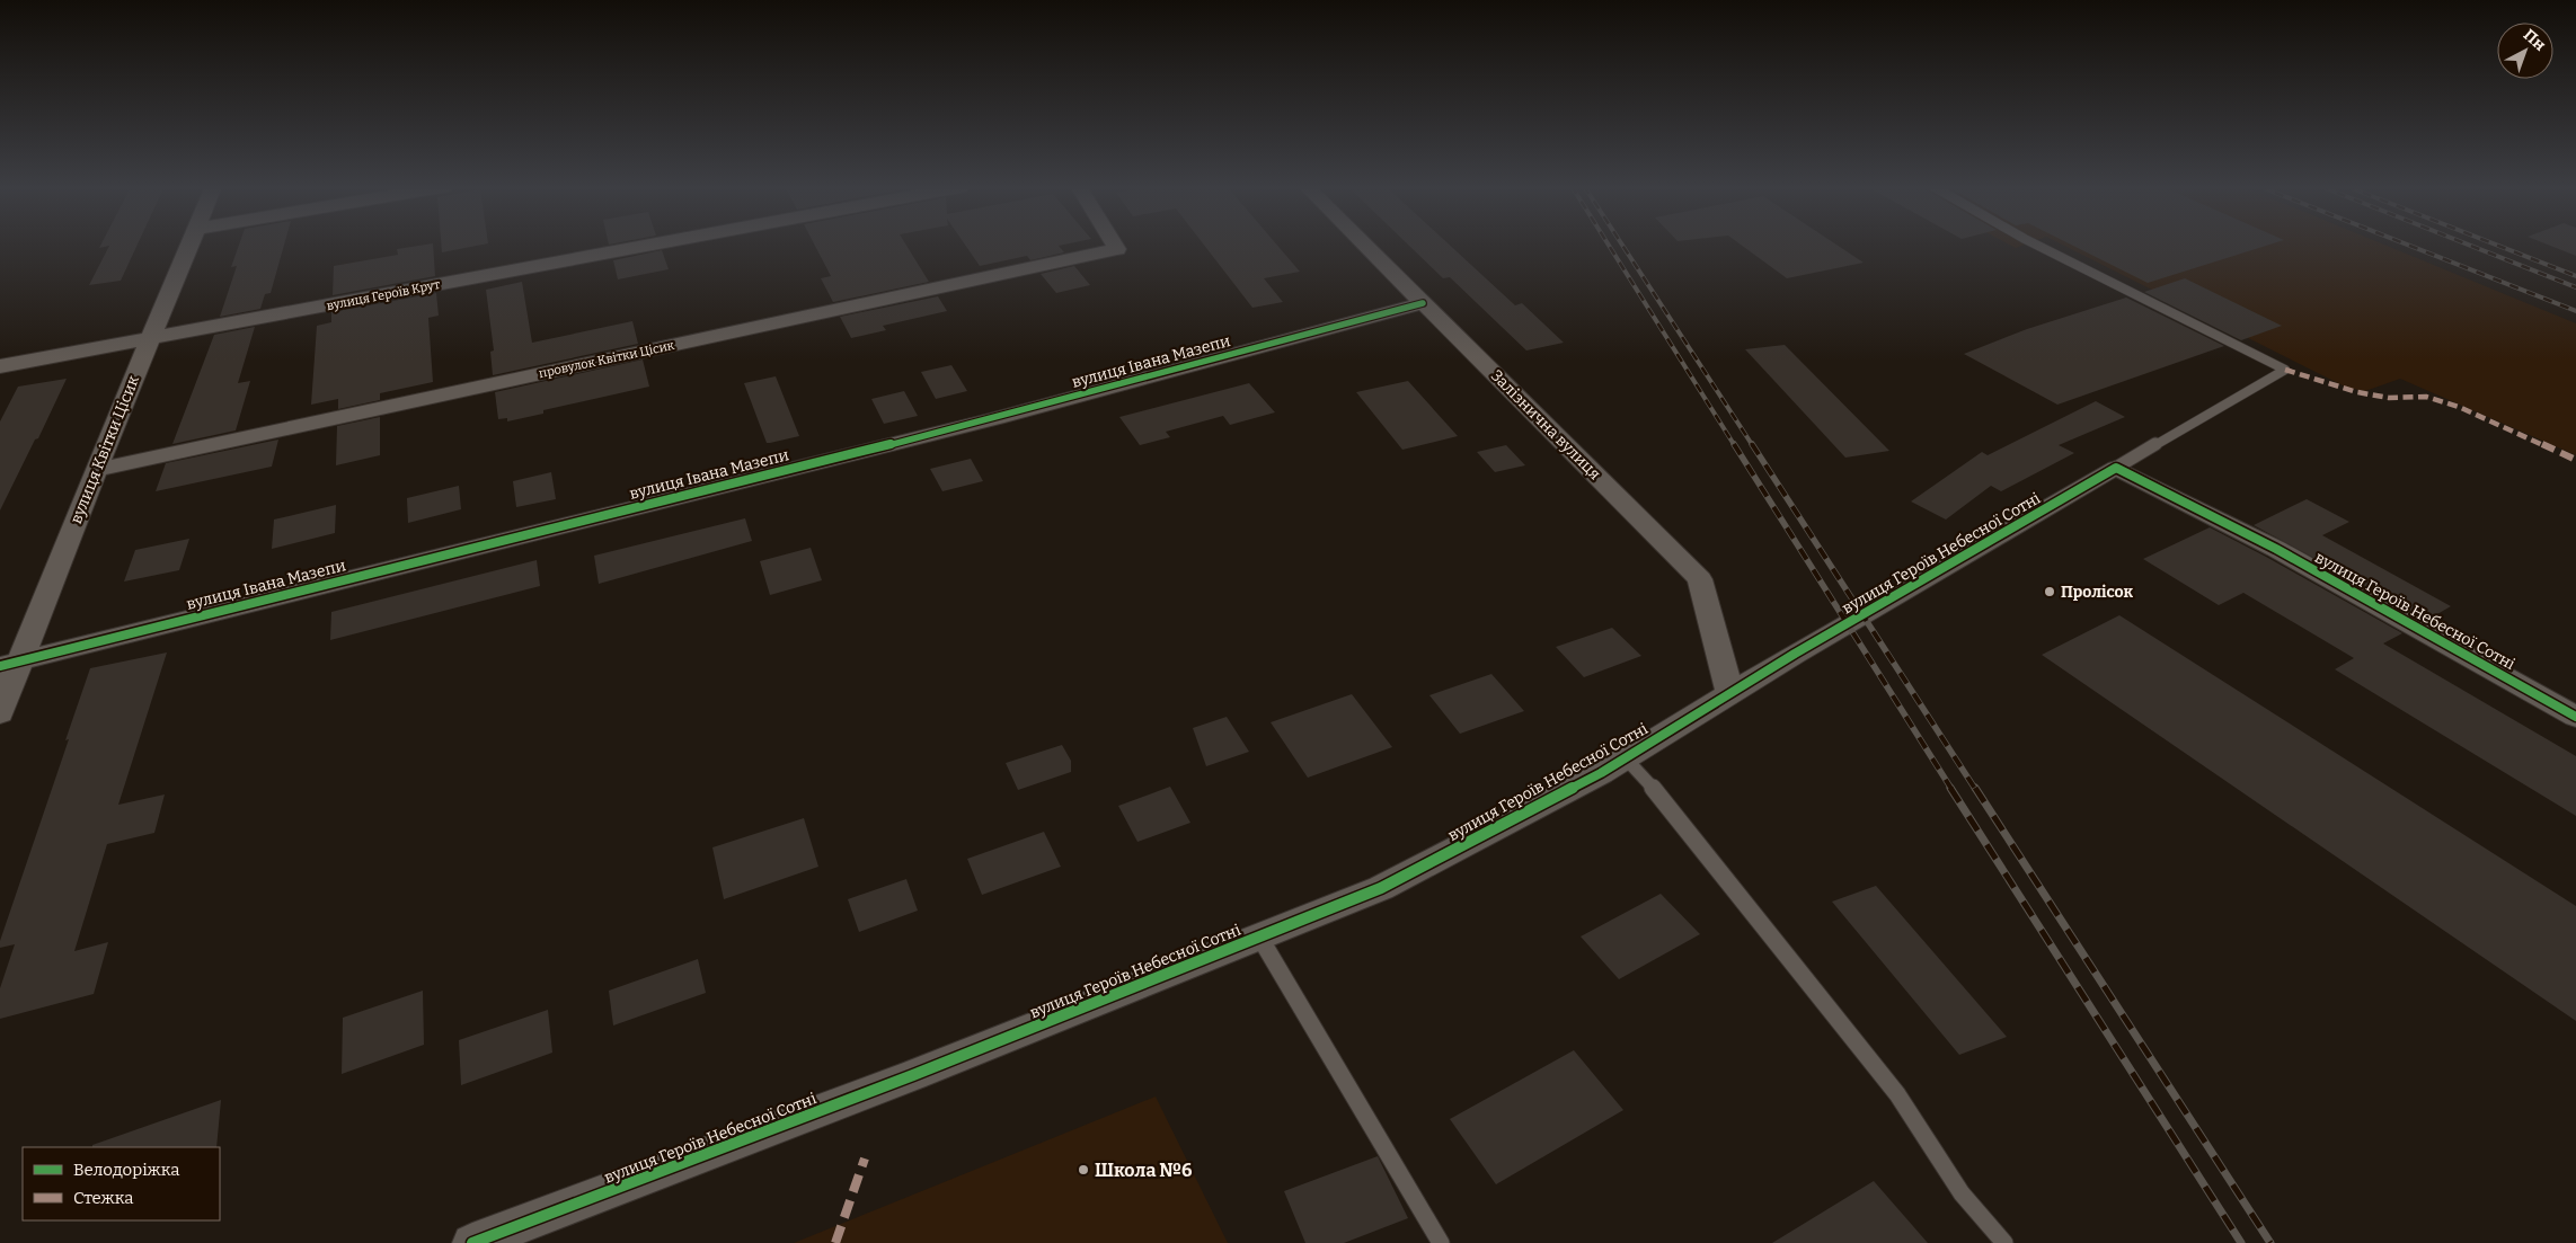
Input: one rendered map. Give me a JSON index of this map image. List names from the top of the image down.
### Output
{
  "streets": {
    "street": [
      "вулиця Героїв Крут",
      "провулок Квітки Цісик",
      "вулиця Івана Мазепи",
      "Залізнична вулиця",
      "вулиця Квітки Цісик",
      "вулиця Героїв Небесної Сотні"
    ]
  },
  "crossings": [
    ["вулиця Героїв Крут", "вулиця Квітки Цісик"],
    ["провулок Квітки Цісик", "вулиця Квітки Цісик"],
    ["вулиця Івана Мазепи", "Залізнична вулиця"],
    ["вулиця Івана Мазепи", "вулиця Квітки Цісик"],
    ["Залізнична вулиця", "вулиця Героїв Небесної Сотні"]
  ],
  "places": ["Пролісок", "Школа №6"],
  "legend": ["Велодоріжка", "Стежка"],
  "north": "top right"
}
